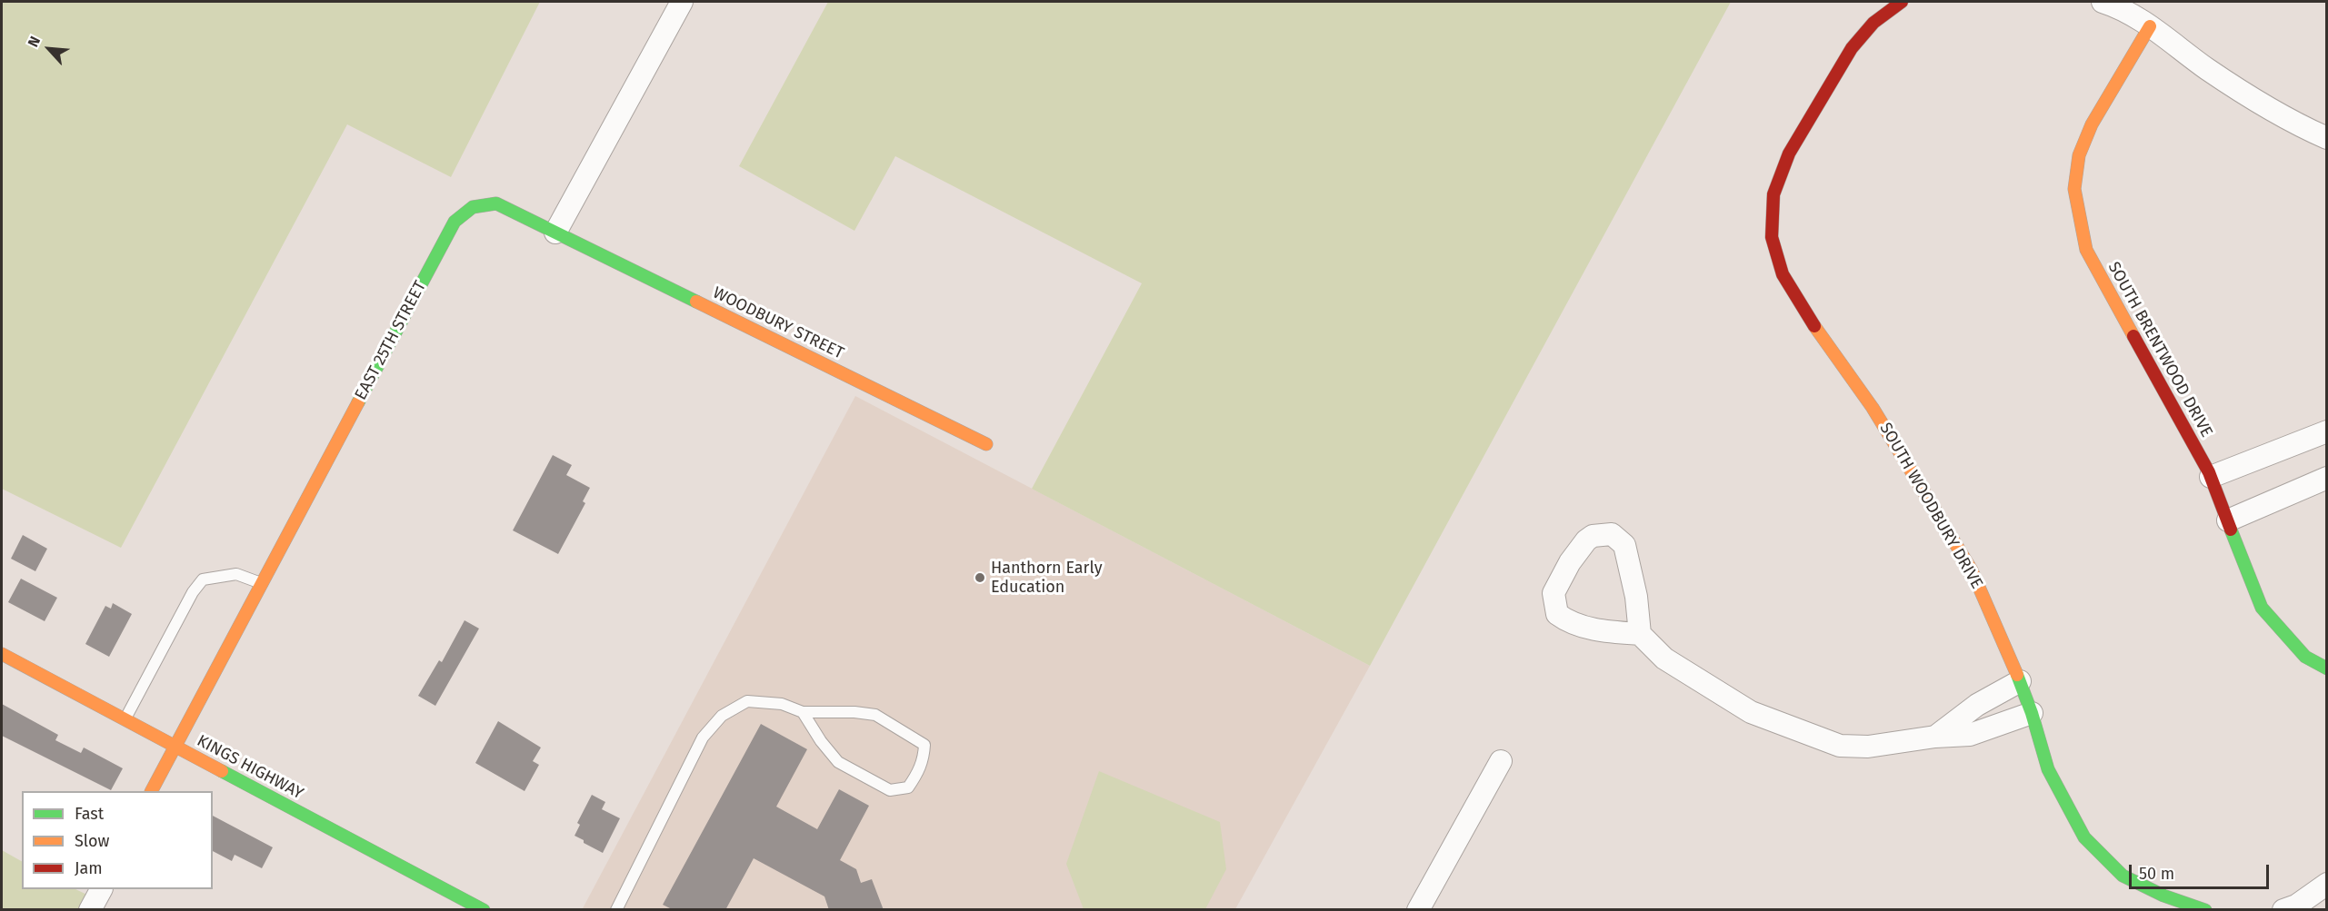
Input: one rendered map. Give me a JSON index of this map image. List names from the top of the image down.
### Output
{
  "streets": {
    "street": [
      "WOODBURY STREET",
      "EAST 25TH STREET",
      "SOUTH BRENTWOOD DRIVE",
      "SOUTH WOODBURY DRIVE",
      "KINGS HIGHWAY"
    ]
  },
  "crossings": [
    ["WOODBURY STREET", "EAST 25TH STREET"],
    ["EAST 25TH STREET", "KINGS HIGHWAY"]
  ],
  "places": ["Hanthorn Early Education"],
  "legend": ["Fast", "Slow", "Jam"],
  "scale_bar": "50 m",
  "north": "top left"
}
